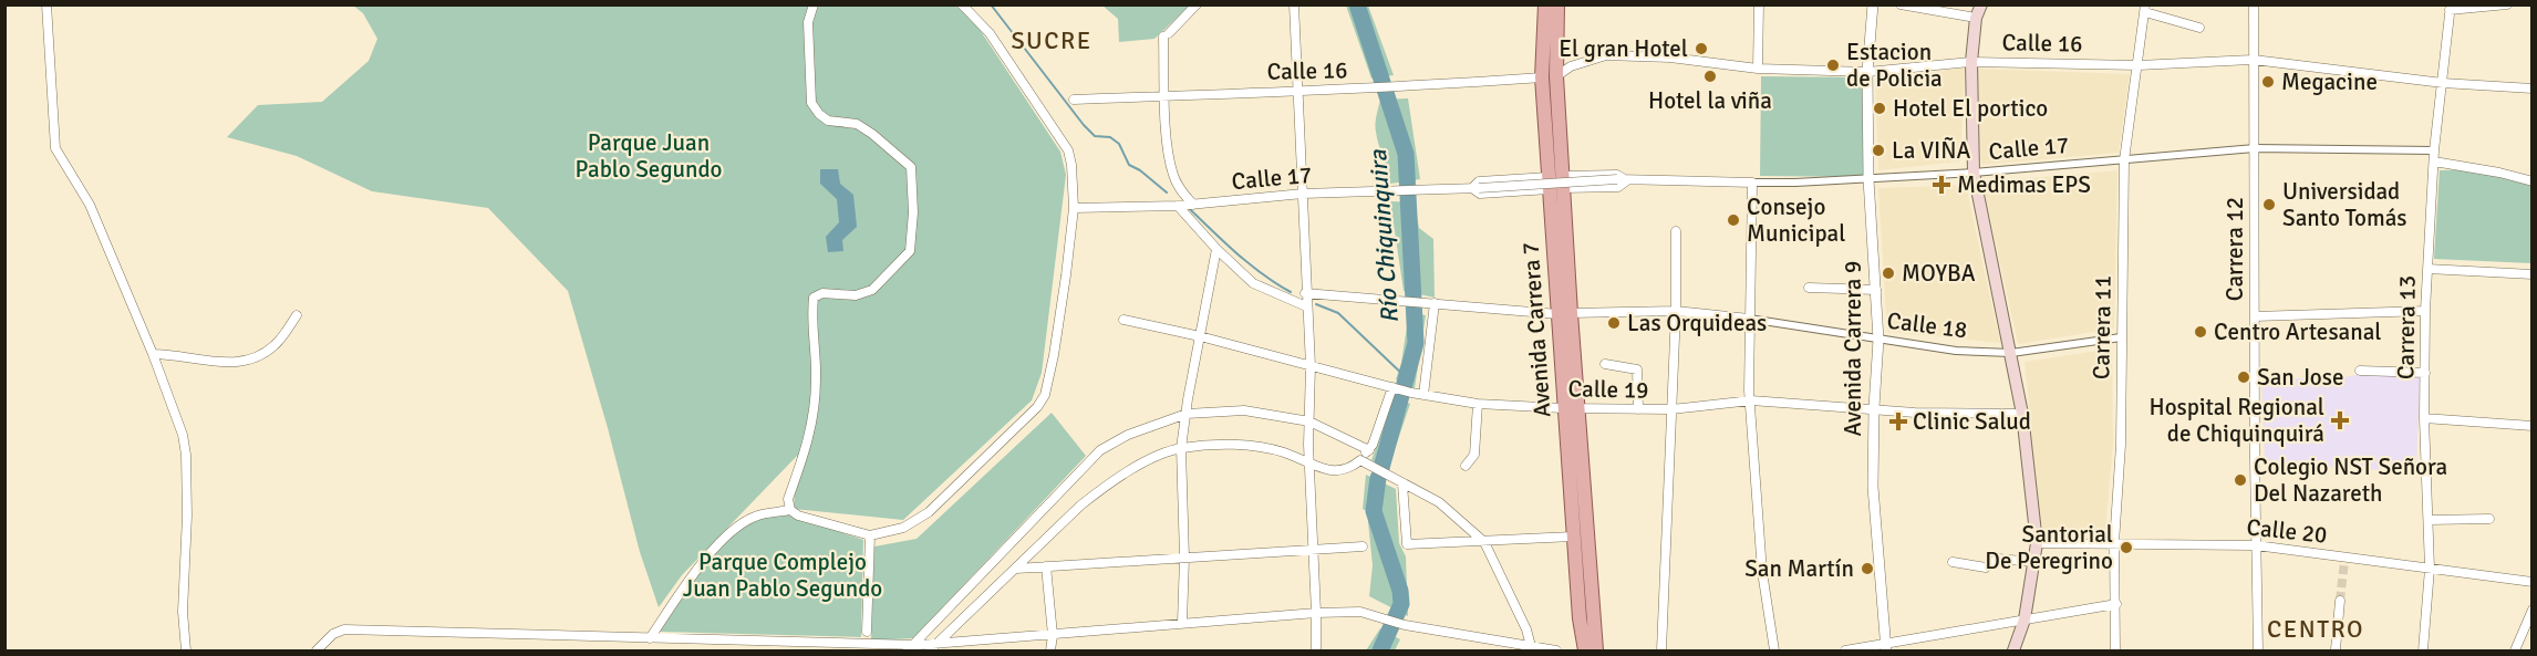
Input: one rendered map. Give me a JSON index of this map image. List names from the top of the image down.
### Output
{
  "streets": {
    "main road": ["Avenida Carrera 7"],
    "street": [
      "Calle 16",
      "Calle 17",
      "Carrera 12",
      "Calle 18",
      "Carrera 11",
      "Carrera 13",
      "Avenida Carrera 9",
      "Calle 19",
      "Calle 20"
    ]
  },
  "crossings": [
    ["Calle 16", "Carrera 12"],
    ["Calle 16", "Carrera 11"],
    ["Calle 16", "Carrera 13"],
    ["Calle 16", "Avenida Carrera 7"],
    ["Calle 16", "Avenida Carrera 9"],
    ["Calle 17", "Carrera 12"],
    ["Calle 17", "Carrera 11"],
    ["Calle 17", "Carrera 13"],
    ["Calle 17", "Avenida Carrera 7"],
    ["Calle 17", "Avenida Carrera 9"],
    ["Carrera 12", "Calle 20"],
    ["Calle 18", "Carrera 11"],
    ["Calle 18", "Avenida Carrera 7"],
    ["Calle 18", "Avenida Carrera 9"],
    ["Carrera 11", "Calle 20"],
    ["Carrera 13", "Calle 20"],
    ["Avenida Carrera 7", "Calle 19"],
    ["Avenida Carrera 9", "Calle 19"]
  ],
  "districts": ["SUCRE", "CENTRO"],
  "water": ["Río Chiquinquira"],
  "parks": ["Parque Juan Pablo Segundo", "Parque Complejo Juan Pablo Segundo"],
  "places": {
    "other": [
      "El gran Hotel",
      "Estacion de Policia",
      "Hotel la viña",
      "Megacine",
      "Hotel El portico",
      "La VIÑA",
      "Universidad Santo Tomás",
      "Consejo Municipal",
      "MOYBA",
      "Las Orquideas",
      "Centro Artesanal",
      "San Jose",
      "Colegio NST Señora Del Nazareth",
      "Santorial De Peregrino",
      "San Martín"
    ],
    "health": ["Medimas EPS", "Hospital Regional de Chiquinquirá", "Clinic Salud"]
  }
}
